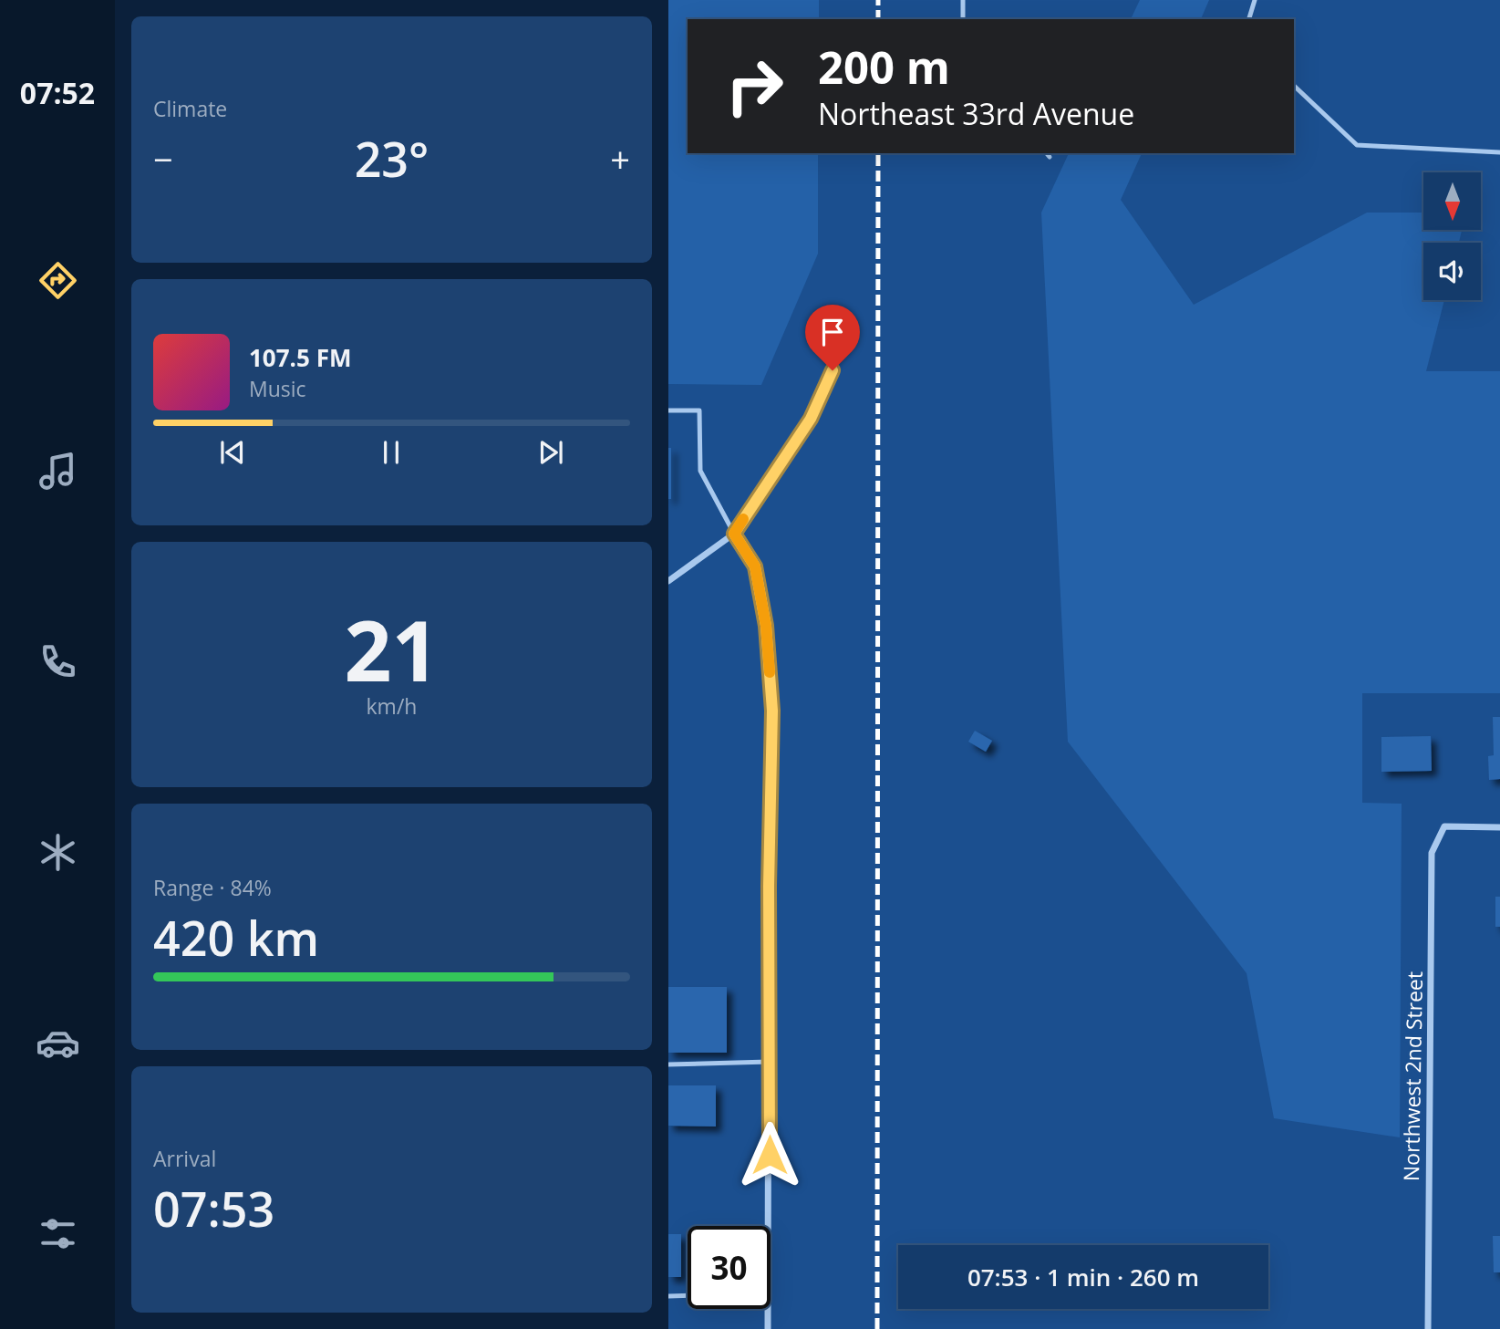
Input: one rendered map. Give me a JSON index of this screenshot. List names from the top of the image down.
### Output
{
  "streets": {
    "street": ["Northwest 2nd Street"]
  },
  "north": "bottom",
  "page": {
    "tabs": "07:52",
    "tile": [
      "Climate",
      ["21", "km/h"],
      ["Range · 84%", "420 km"],
      ["Arrival", "07:53"]
    ],
    "turn": ["200 m", "Northeast 33rd Avenue"],
    "heat": ["−", "23°", "+"],
    "song": ["107.5 FM", "Music"],
    "limit": "30",
    "trip": "07:53 · 1 min · 260 m"
  }
}
